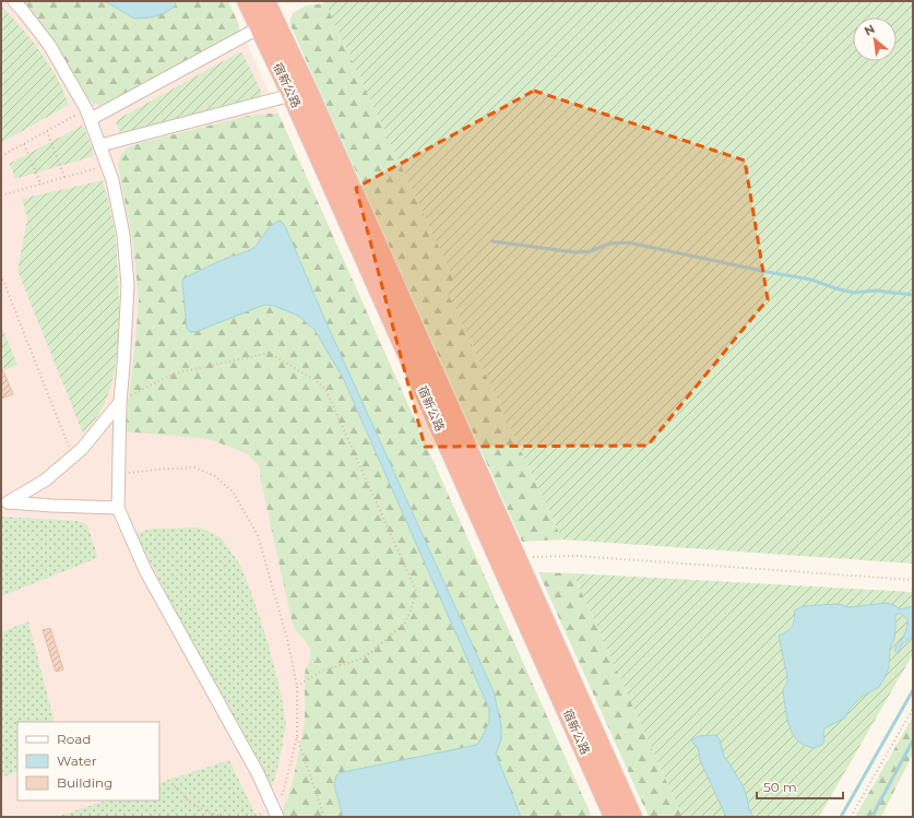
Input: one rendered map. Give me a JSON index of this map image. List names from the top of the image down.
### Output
{
  "streets": {
    "highway": ["宿新公路"]
  },
  "legend": ["Road", "Water", "Building"],
  "scale_bar": "50 m",
  "north": "top left"
}
